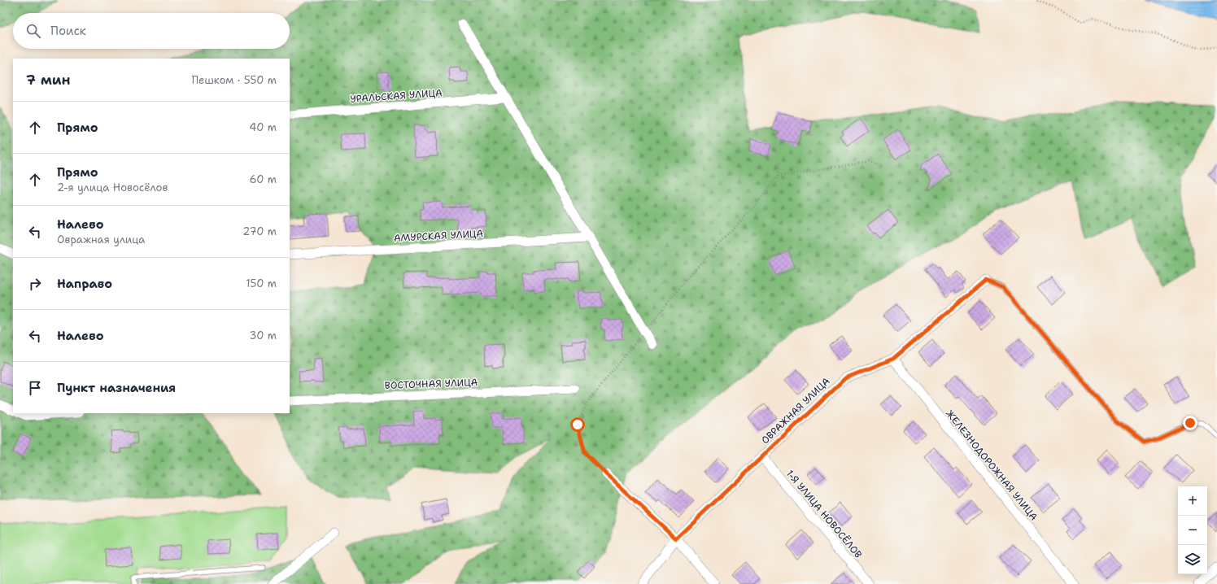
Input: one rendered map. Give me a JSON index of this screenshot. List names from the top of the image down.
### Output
{
  "streets": {
    "street": [
      "УРАЛЬСКАЯ УЛИЦА",
      "АМУРСКАЯ УЛИЦА",
      "ВОСТОЧНАЯ УЛИЦА",
      "ОВРАЖНАЯ УЛИЦА",
      "ЖЕЛЕЗНОДОРОЖНАЯ УЛИЦА",
      "1-Я УЛИЦА НОВОСЁЛОВ"
    ]
  },
  "crossings": [
    ["ОВРАЖНАЯ УЛИЦА", "ЖЕЛЕЗНОДОРОЖНАЯ УЛИЦА"],
    ["ОВРАЖНАЯ УЛИЦА", "1-Я УЛИЦА НОВОСЁЛОВ"]
  ],
  "page": {
    "search": "Поиск",
    "heading": ["7 мин", "Пешком · 550 m"],
    "list": [
      ["Прямо", "40 m"],
      ["Прямо", "2-я улица Новосёлов", "60 m"],
      ["Налево", "Овражная улица", "270 m"],
      ["Направо", "150 m"],
      ["Налево", "30 m"],
      "Пункт назначения"
    ],
    "map_buttons": ["+", "−"]
  }
}
